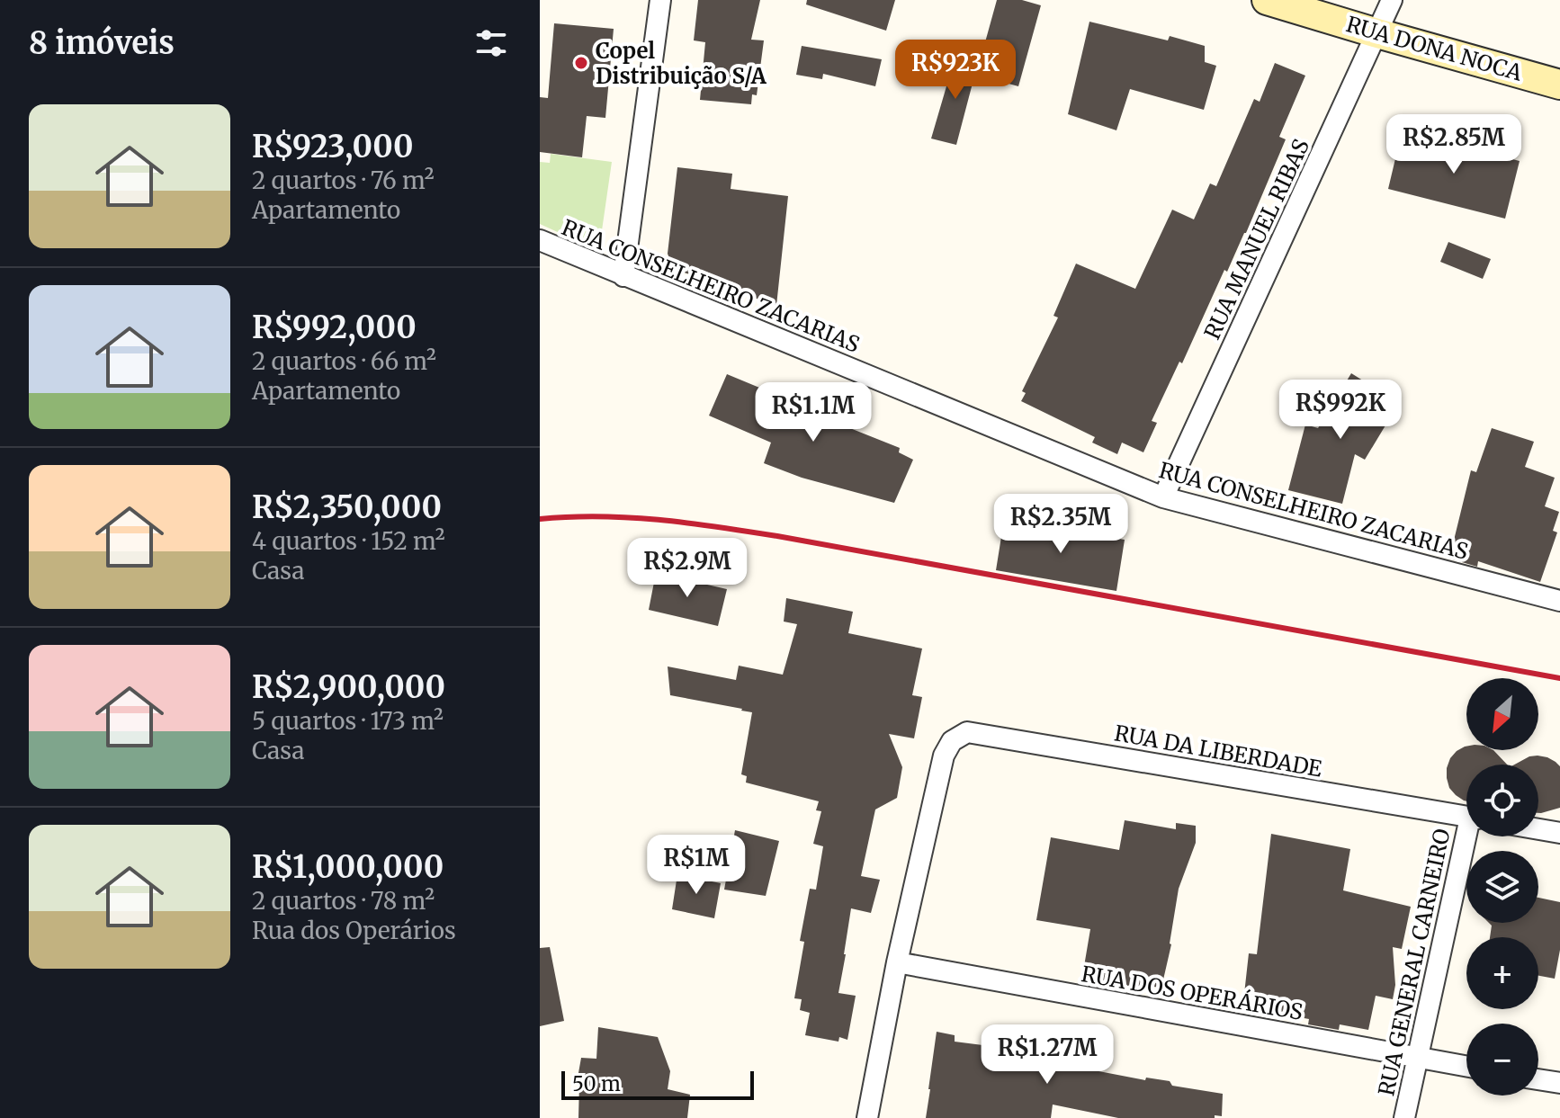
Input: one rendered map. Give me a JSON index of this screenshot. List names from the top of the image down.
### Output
{
  "streets": {
    "street": [
      "RUA DONA NOCA",
      "RUA MANUEL RIBAS",
      "RUA CONSELHEIRO ZACARIAS",
      "RUA DA LIBERDADE",
      "RUA GENERAL CARNEIRO",
      "RUA DOS OPERÁRIOS"
    ]
  },
  "crossings": [
    ["RUA DONA NOCA", "RUA MANUEL RIBAS"],
    ["RUA MANUEL RIBAS", "RUA CONSELHEIRO ZACARIAS"],
    ["RUA DA LIBERDADE", "RUA DOS OPERÁRIOS"],
    ["RUA GENERAL CARNEIRO", "RUA DOS OPERÁRIOS"]
  ],
  "places": ["Copel Distribuição S/A"],
  "scale_bar": "50 m",
  "north": "bottom left",
  "page": {
    "heading": "8 imóveis",
    "price": [
      "R$923K",
      "R$2.85M",
      "R$992K",
      "R$1.1M",
      "R$2.35M",
      "R$2.9M",
      "R$1M",
      "R$1.27M"
    ],
    "list": [
      {
        "name": "R$923,000",
        "note": "2 quartos · 76 m² · Apartamento"
      },
      {
        "name": "R$992,000",
        "note": "2 quartos · 66 m² · Apartamento"
      },
      {
        "name": "R$2,350,000",
        "note": "4 quartos · 152 m² · Casa"
      },
      {
        "name": "R$2,900,000",
        "note": "5 quartos · 173 m² · Casa"
      },
      {
        "name": "R$1,000,000",
        "note": "2 quartos · 78 m² · Rua dos Operários"
      }
    ],
    "map_buttons": ["+", "−"],
    "scale": "50 m"
  }
}
